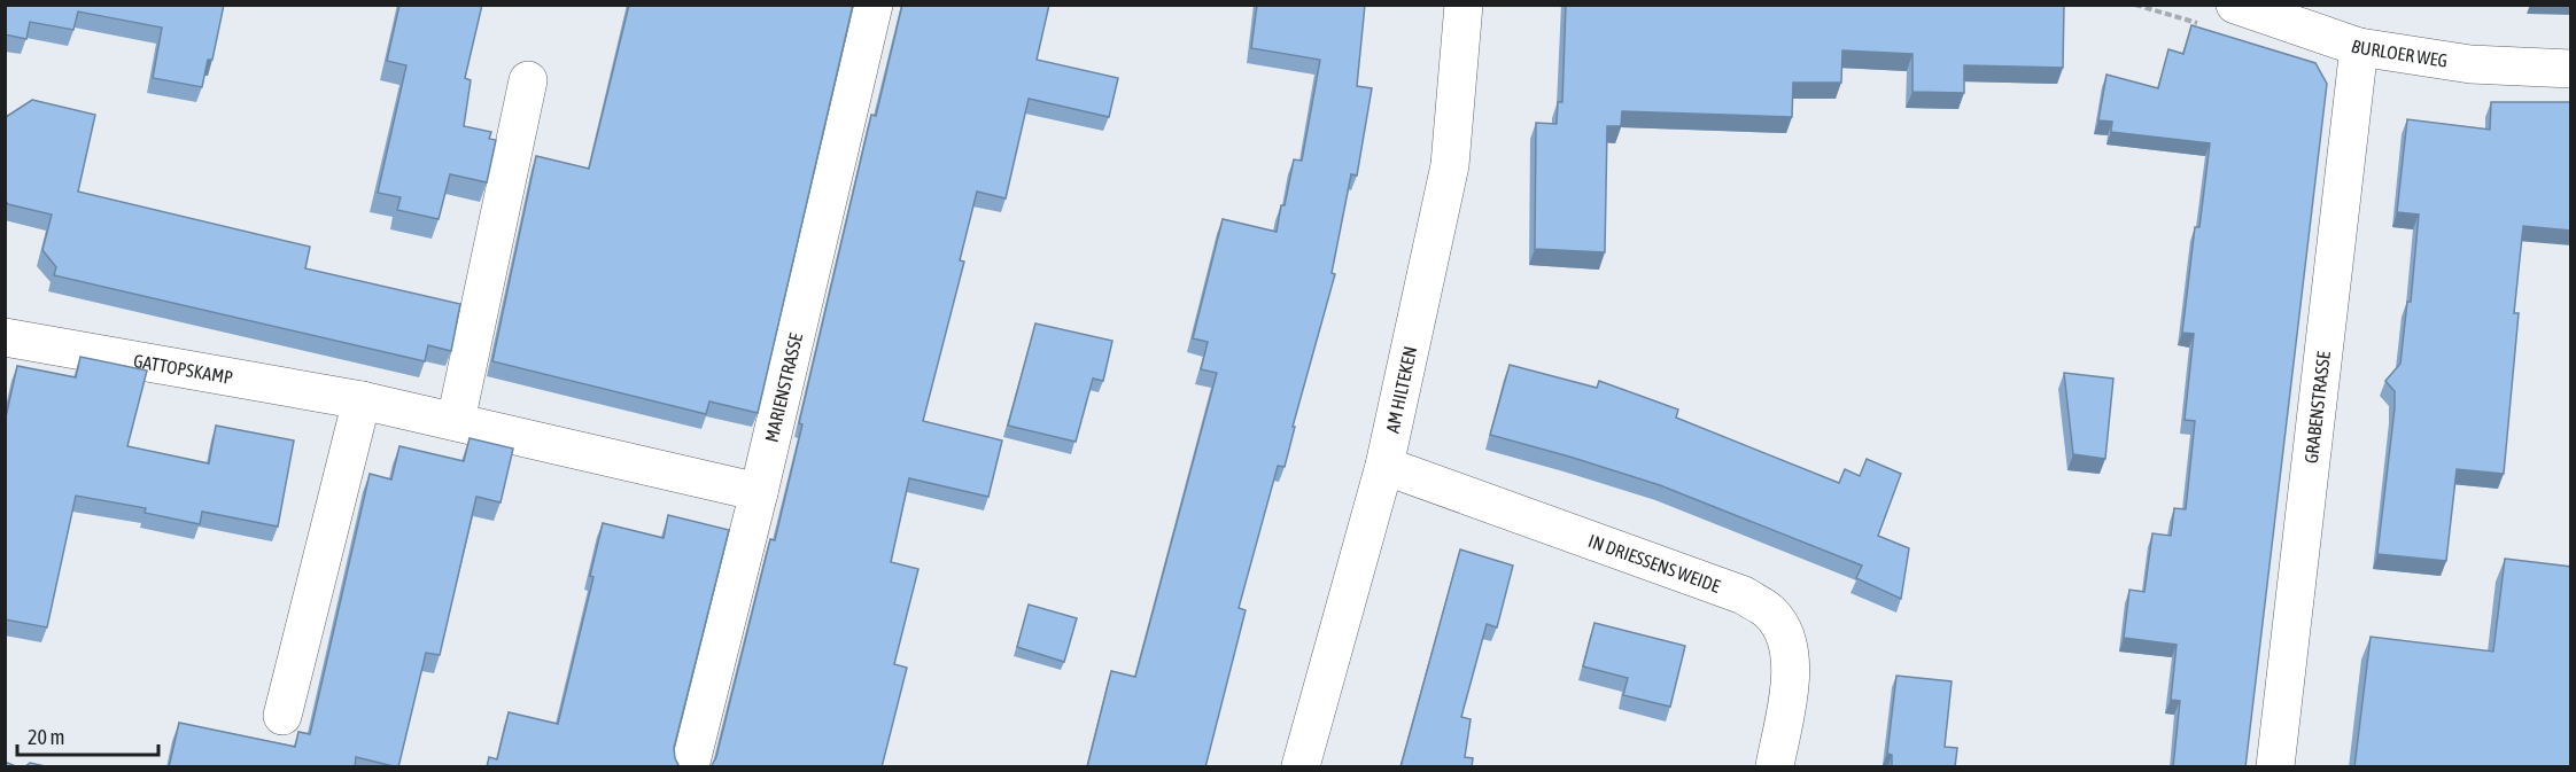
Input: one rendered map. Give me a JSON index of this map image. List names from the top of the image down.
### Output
{
  "streets": {
    "street": [
      "BURLOER WEG",
      "GATTOPSKAMP",
      "MARIENSTRASSE",
      "AM HILTEKEN",
      "GRABENSTRASSE",
      "IN DRIESSENS WEIDE"
    ]
  },
  "crossings": [
    ["BURLOER WEG", "GRABENSTRASSE"],
    ["GATTOPSKAMP", "MARIENSTRASSE"],
    ["AM HILTEKEN", "IN DRIESSENS WEIDE"]
  ],
  "scale_bar": "20 m"
}
